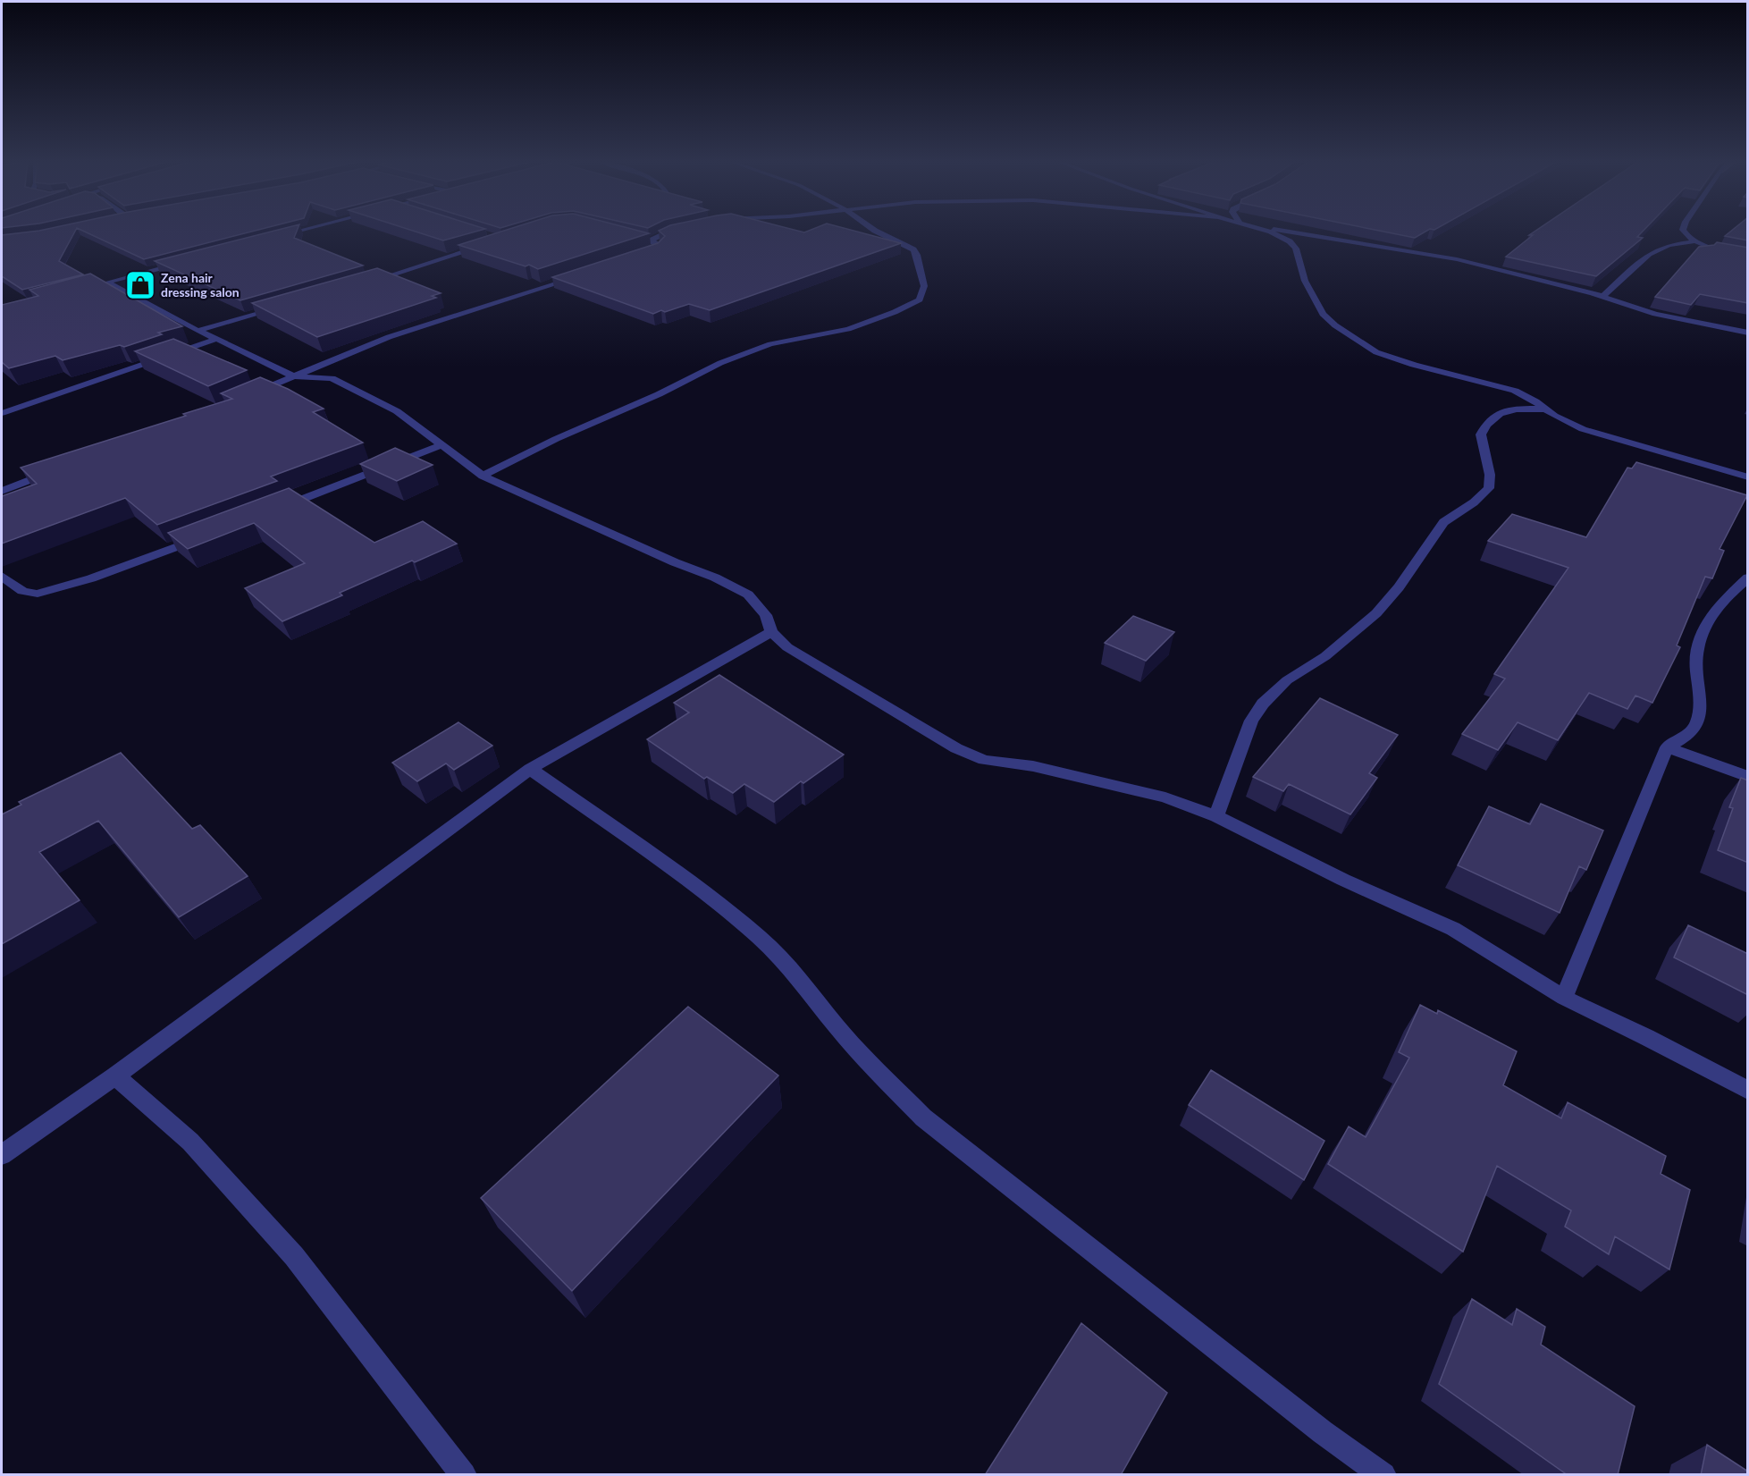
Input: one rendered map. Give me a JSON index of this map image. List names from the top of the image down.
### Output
{
  "places": {
    "shop": ["Zena hair dressing salon"]
  }
}
